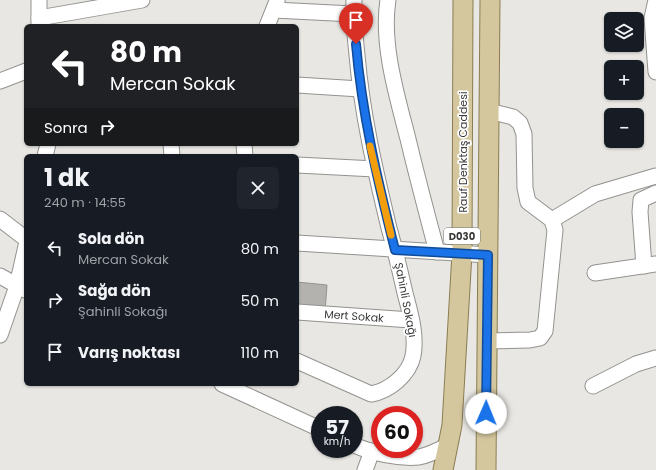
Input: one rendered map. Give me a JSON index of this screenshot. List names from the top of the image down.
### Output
{
  "streets": {
    "main road": ["Rauf Denktaş Caddesi", "D030"],
    "street": ["Şahinli Sokağı", "Mert Sokak"]
  },
  "crossings": [
    ["Şahinli Sokağı", "Mert Sokak"]
  ],
  "page": {
    "map_buttons": ["+", "−"],
    "turn": ["80 m", "Mercan Sokak"],
    "then": "Sonra",
    "heading": ["1 dk", "240 m · 14:55"],
    "list": [
      {
        "name": "Sola dön",
        "note": "Mercan Sokak",
        "value": "80 m"
      },
      {
        "name": "Sağa dön",
        "note": "Şahinli Sokağı",
        "value": "50 m"
      },
      {
        "name": "Varış noktası",
        "value": "110 m"
      }
    ],
    "speed": "57 km/h",
    "limit": "60"
  }
}
